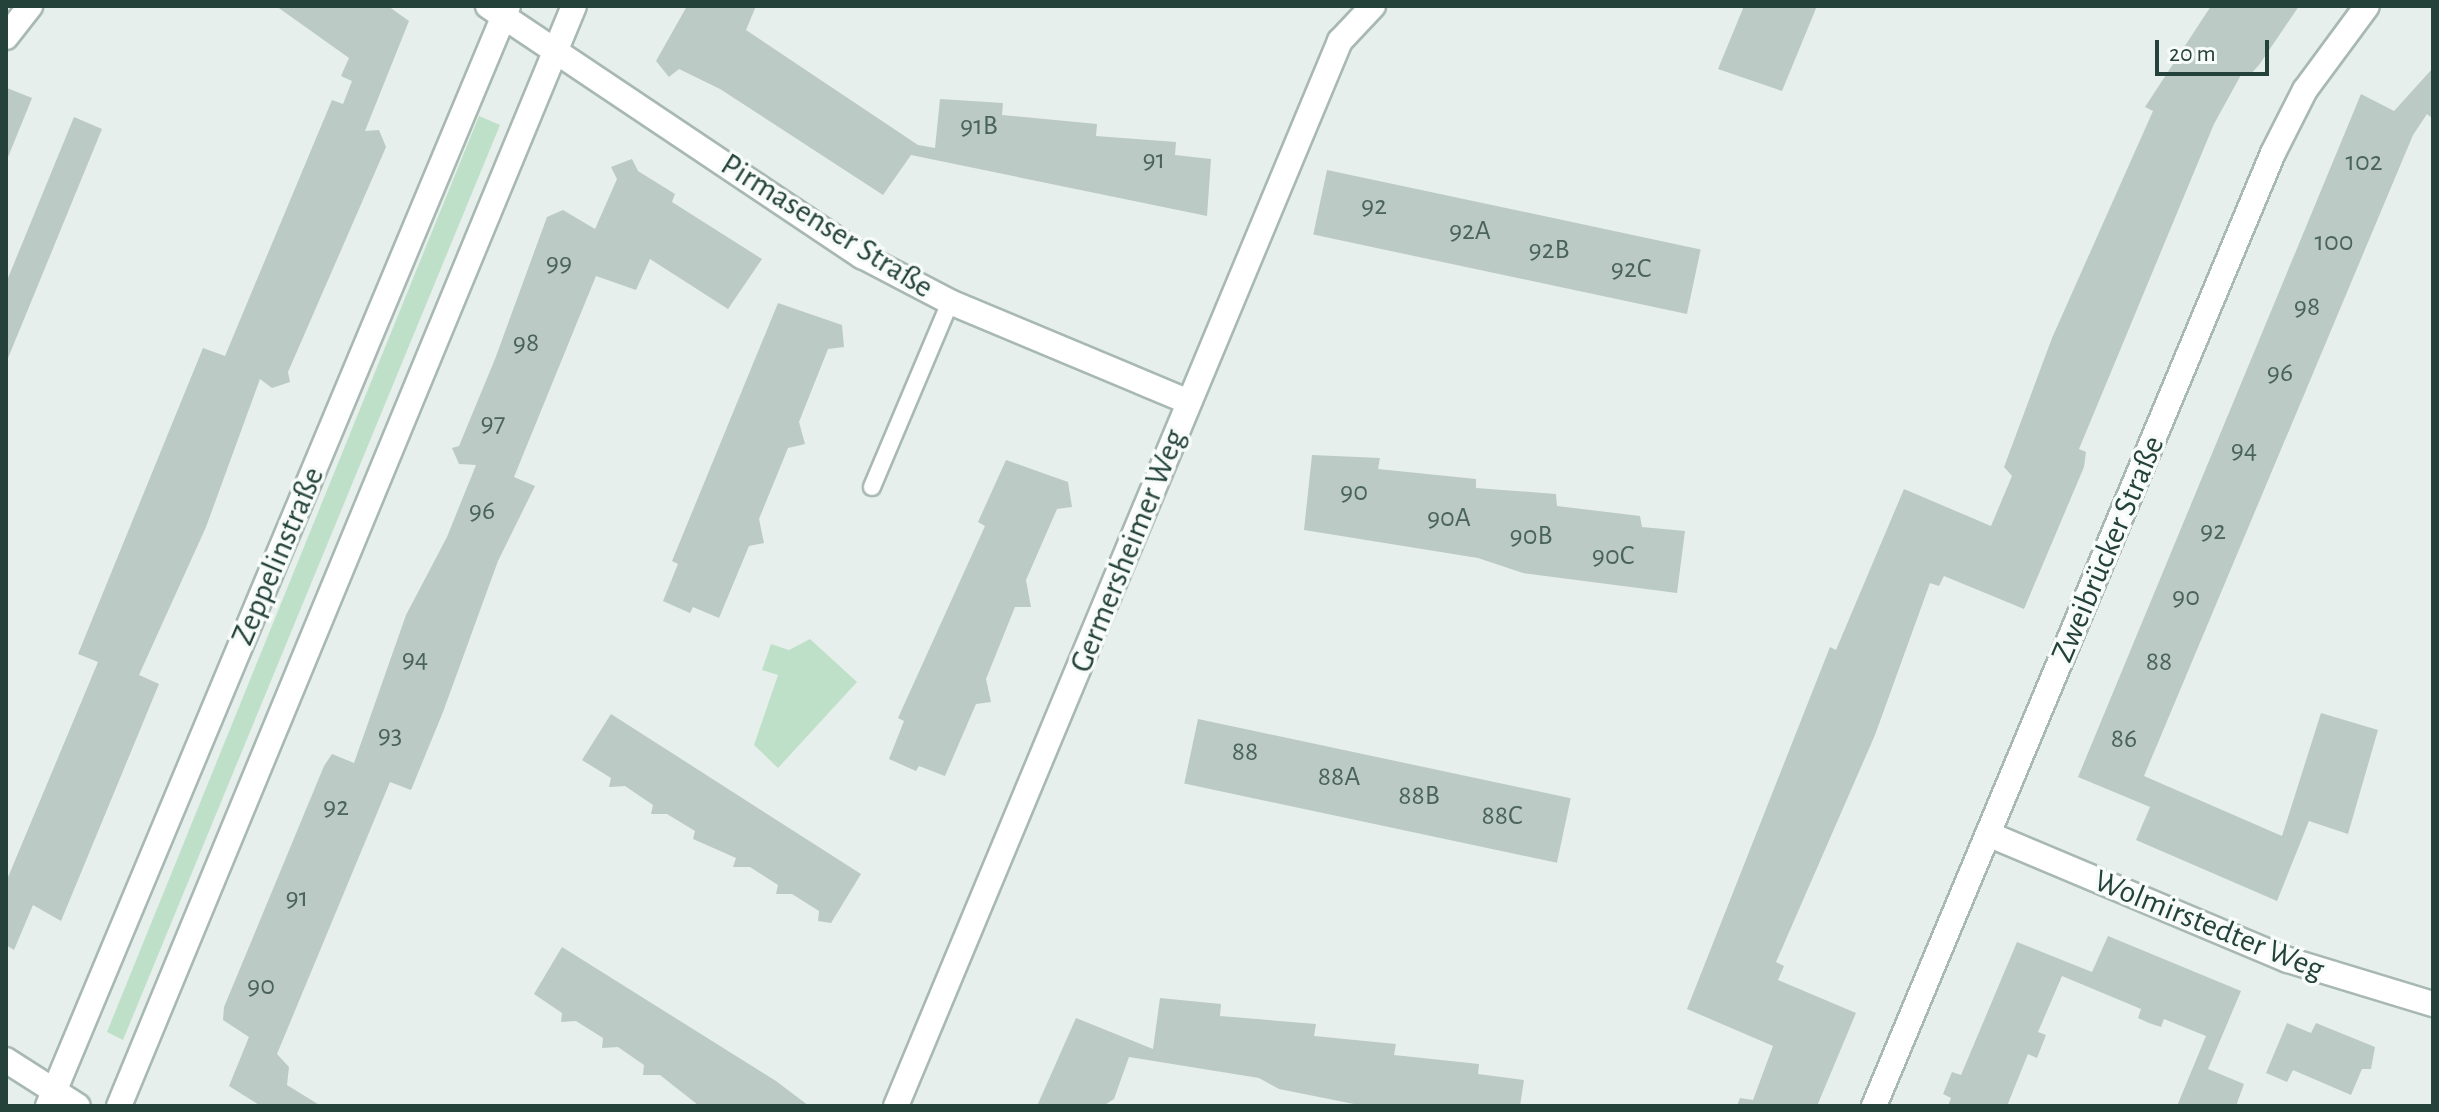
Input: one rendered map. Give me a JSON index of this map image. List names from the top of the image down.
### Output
{
  "streets": {
    "street": [
      "Pirmasenser Straße",
      "Zweibrücker Straße",
      "Germersheimer Weg",
      "Zeppelinstraße",
      "Wolmirstedter Weg"
    ]
  },
  "crossings": [
    ["Pirmasenser Straße", "Germersheimer Weg"],
    ["Pirmasenser Straße", "Zeppelinstraße"],
    ["Zweibrücker Straße", "Wolmirstedter Weg"]
  ],
  "house_numbers": [
    "91B",
    "91",
    "102",
    "92",
    "92A",
    "100",
    "92B",
    "99",
    "92C",
    "98",
    "98",
    "96",
    "97",
    "94",
    "90",
    "96",
    "90A",
    "92",
    "90B",
    "90C",
    "90",
    "94",
    "88",
    "93",
    "86",
    "88",
    "88A",
    "88B",
    "92",
    "88C",
    "91",
    "90"
  ],
  "scale_bar": "20 m"
}
